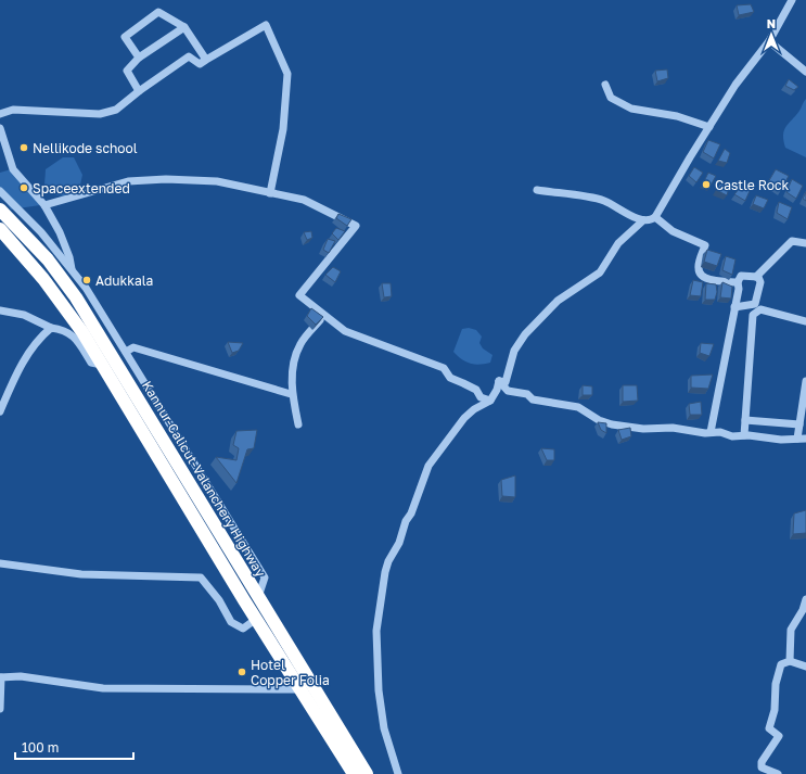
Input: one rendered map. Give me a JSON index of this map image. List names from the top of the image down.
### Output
{
  "streets": {
    "highway": ["Kannur-Calicut-Valanchery Highway"]
  },
  "places": [
    "Nellikode school",
    "Castle Rock",
    "Spaceextended",
    "Adukkala",
    "Hotel Copper Folia"
  ],
  "scale_bar": "100 m",
  "north": "top"
}
